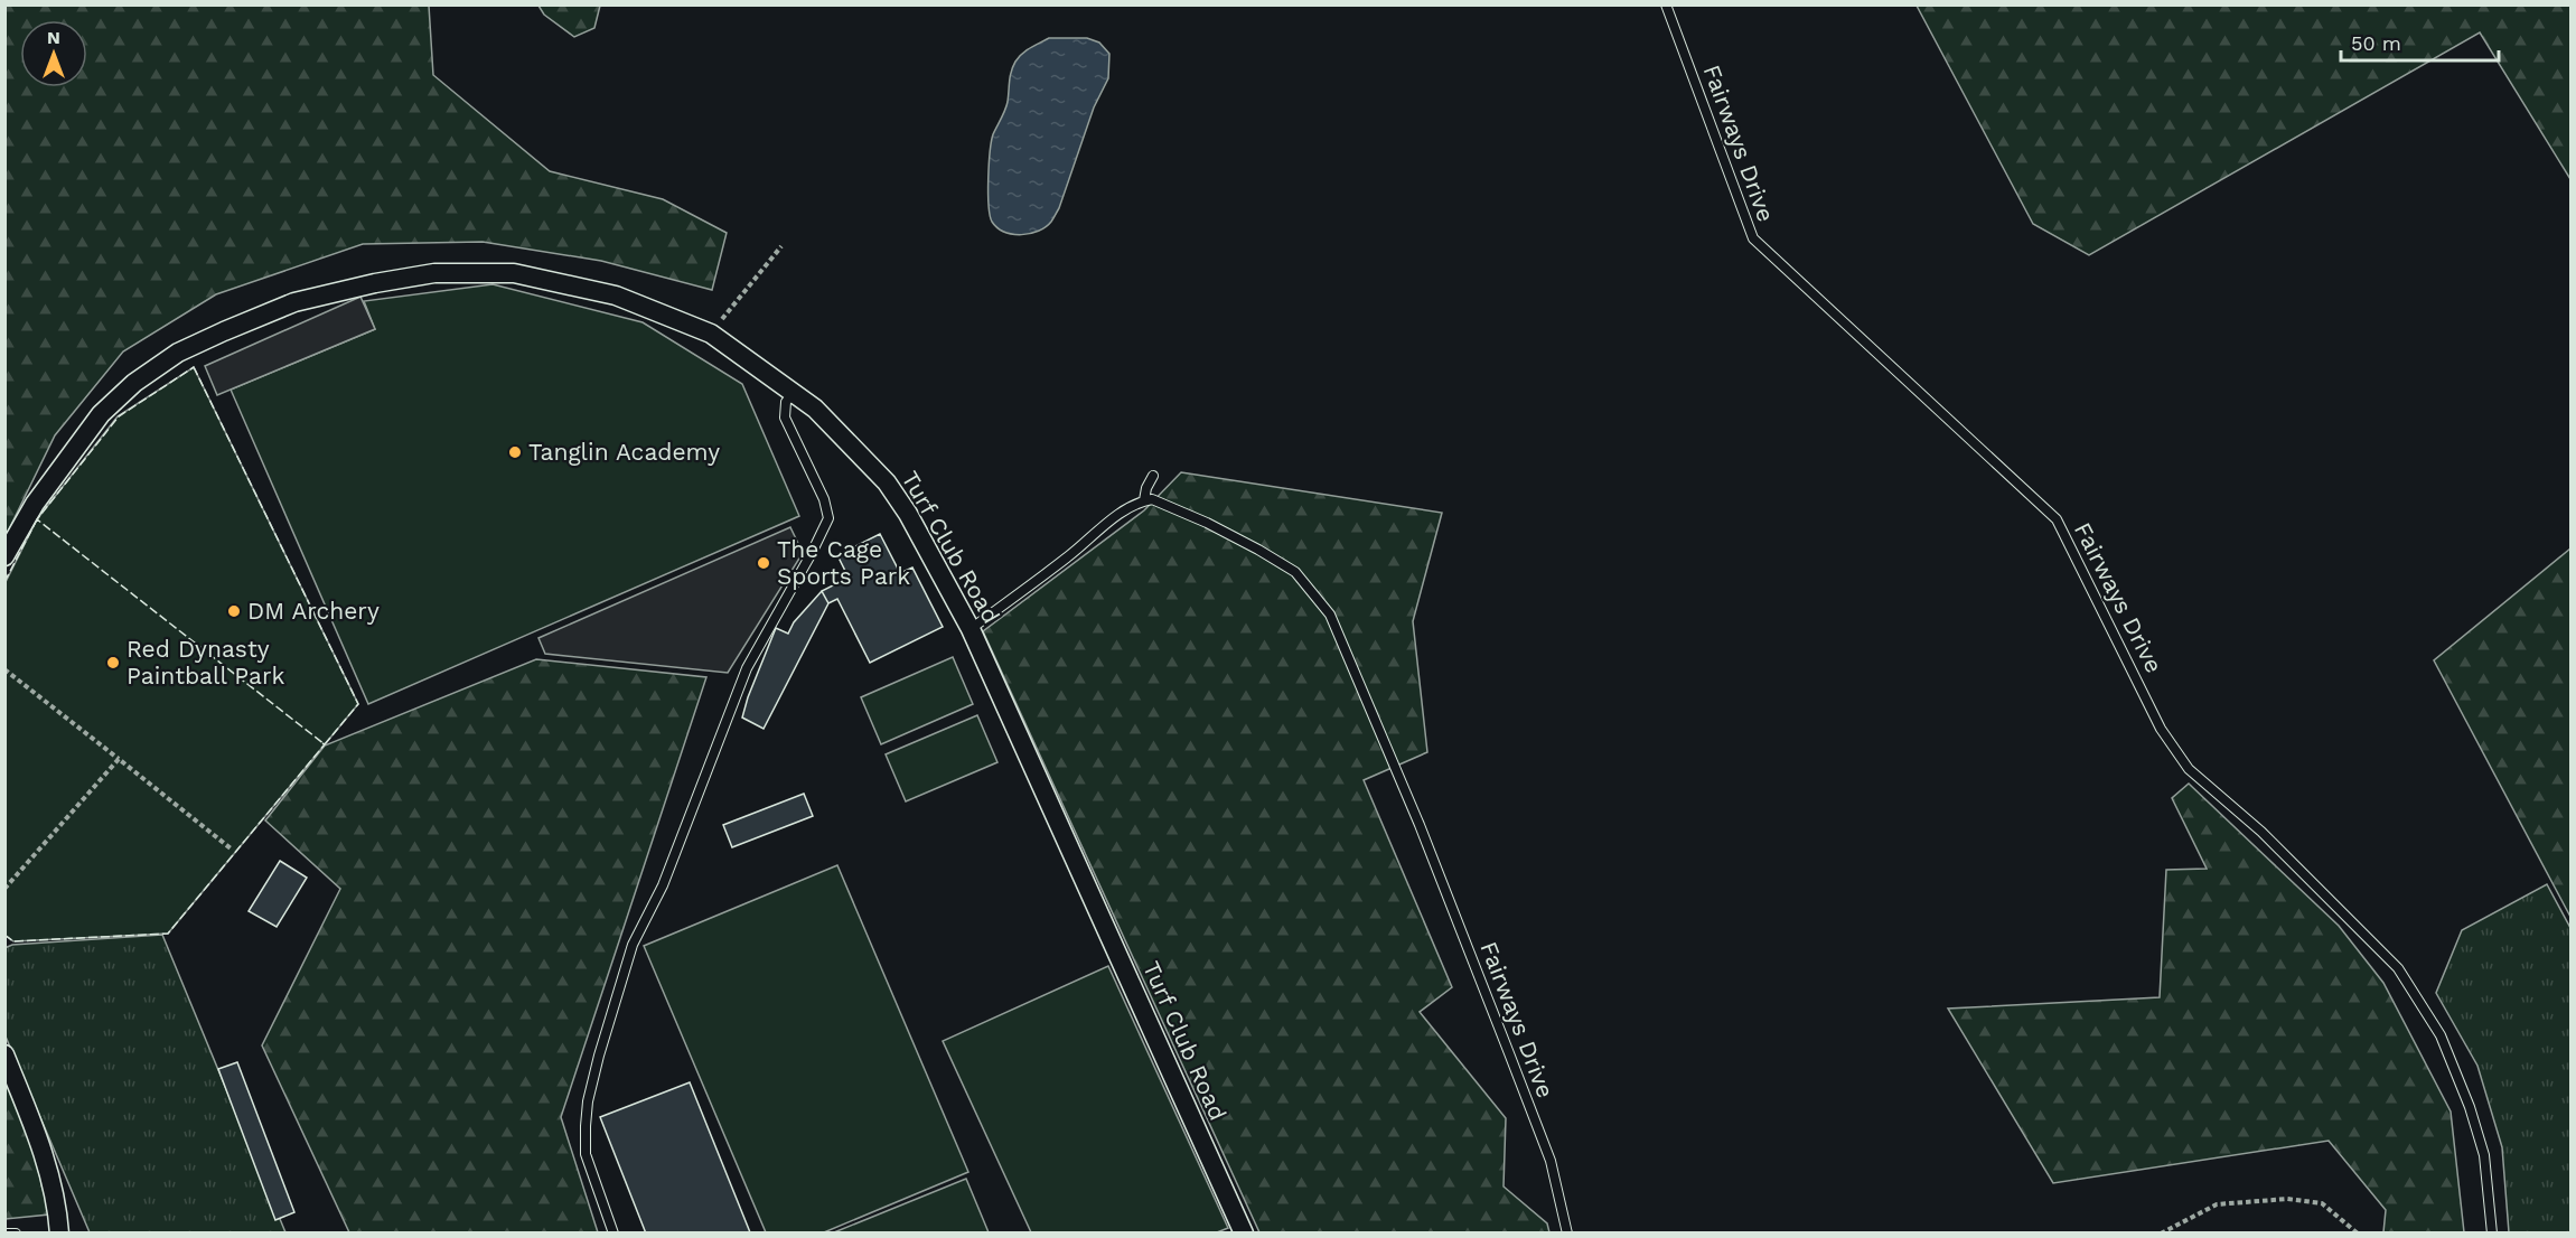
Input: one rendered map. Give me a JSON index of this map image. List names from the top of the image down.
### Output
{
  "streets": {
    "street": ["Turf Club Road"],
    "lane": ["Fairways Drive"]
  },
  "places": [
    "Tanglin Academy",
    "The Cage Sports Park",
    "DM Archery",
    "Red Dynasty Paintball Park"
  ],
  "scale_bar": "50 m",
  "north": "top"
}
